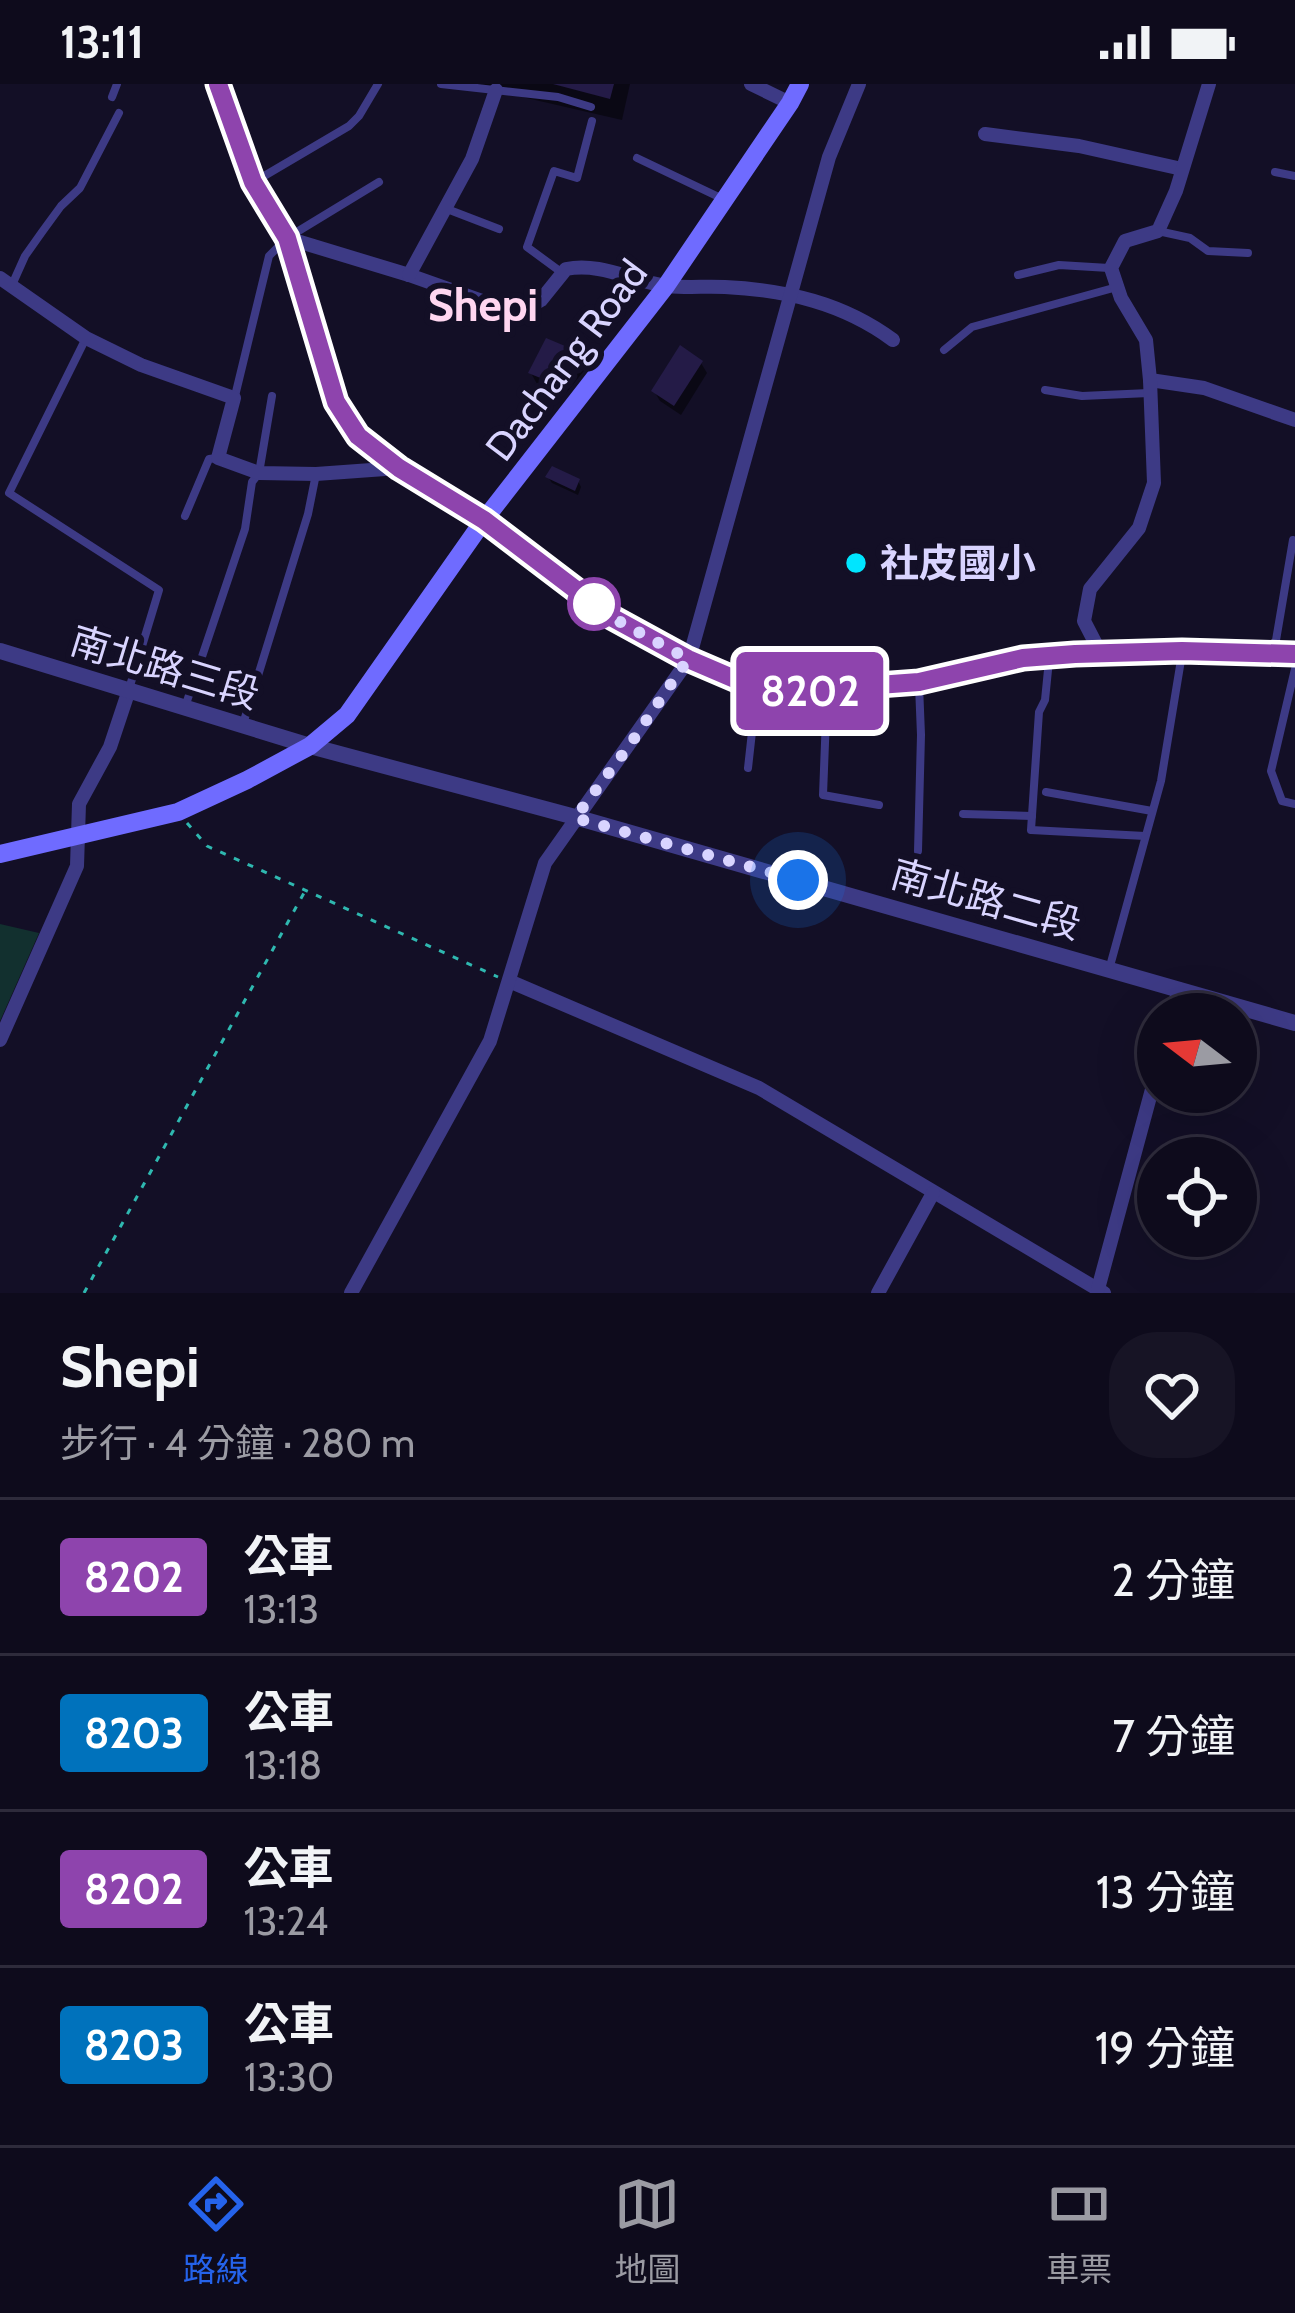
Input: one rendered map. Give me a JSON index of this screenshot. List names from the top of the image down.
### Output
{
  "streets": {
    "main road": ["Dachang Road"],
    "street": ["南北路三段", "南北路二段"]
  },
  "crossings": [
    ["Dachang Road", "南北路三段"],
    ["Dachang Road", "南北路二段"],
    ["南北路三段", "南北路二段"]
  ],
  "districts": ["Shepi"],
  "places": ["社皮國小"],
  "lines": ["bus line 8202"],
  "north": "left",
  "page": {
    "status": "13:11",
    "on_map": "8202",
    "heading": ["Shepi", "步行 · 4 分鐘 · 280 m"],
    "list": [
      {
        "mark": "8202",
        "name": "公車",
        "note": "13:13",
        "value": "2 分鐘"
      },
      {
        "mark": "8203",
        "name": "公車",
        "note": "13:18",
        "value": "7 分鐘"
      },
      {
        "mark": "8202",
        "name": "公車",
        "note": "13:24",
        "value": "13 分鐘"
      },
      {
        "mark": "8203",
        "name": "公車",
        "note": "13:30",
        "value": "19 分鐘"
      }
    ],
    "tabs": ["路線", "地圖", "車票"]
  }
}
